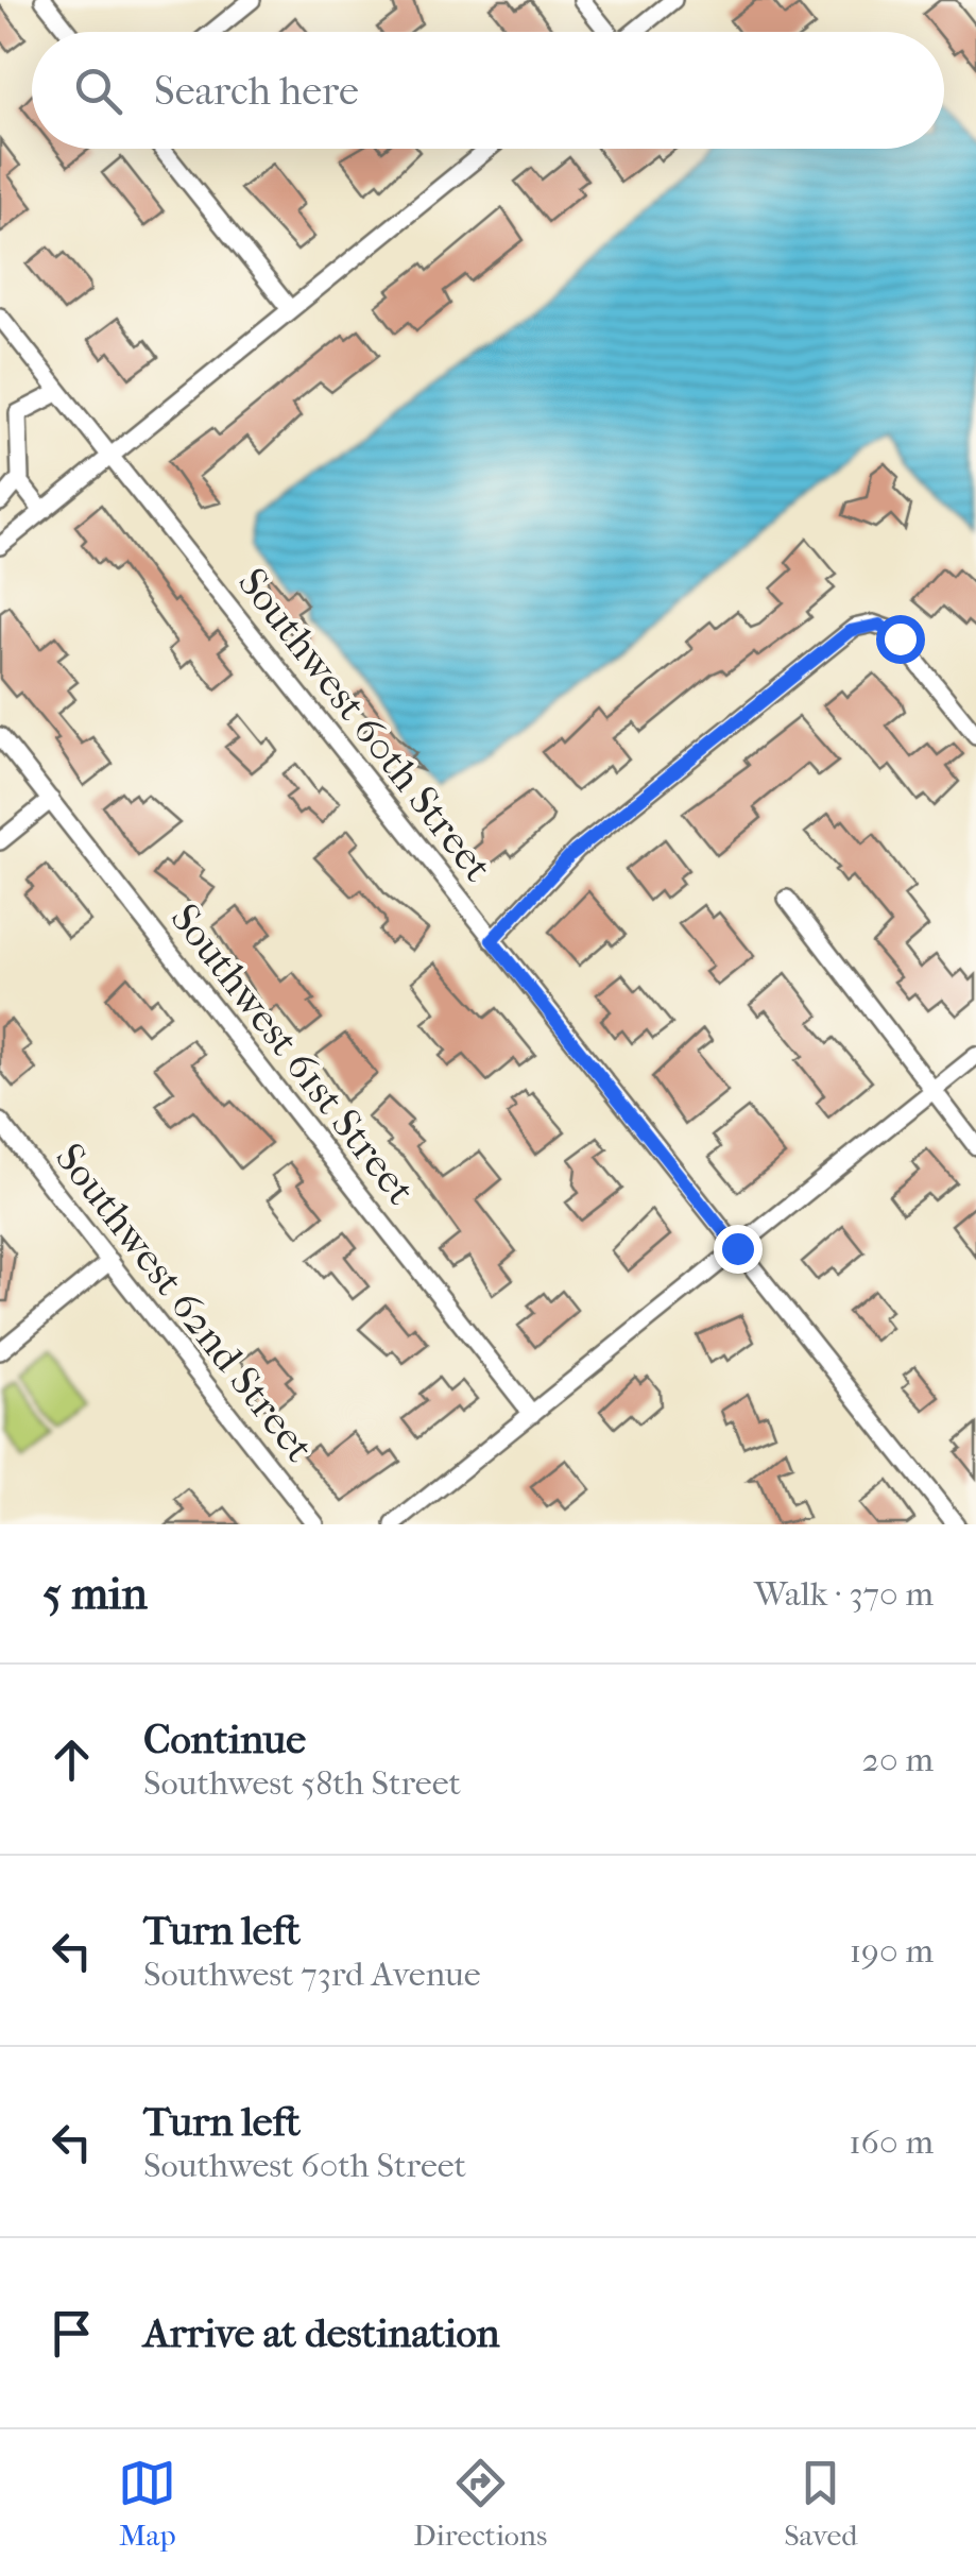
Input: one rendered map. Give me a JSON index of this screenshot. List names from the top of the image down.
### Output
{
  "streets": {
    "street": ["Southwest 60th Street", "Southwest 61st Street", "Southwest 62nd Street"]
  },
  "page": {
    "search": "Search here",
    "heading": ["5 min", "Walk · 370 m"],
    "list": [
      ["Continue", "Southwest 58th Street", "20 m"],
      ["Turn left", "Southwest 73rd Avenue", "190 m"],
      ["Turn left", "Southwest 60th Street", "160 m"],
      "Arrive at destination"
    ],
    "nav": ["Map", "Directions", "Saved"]
  }
}
